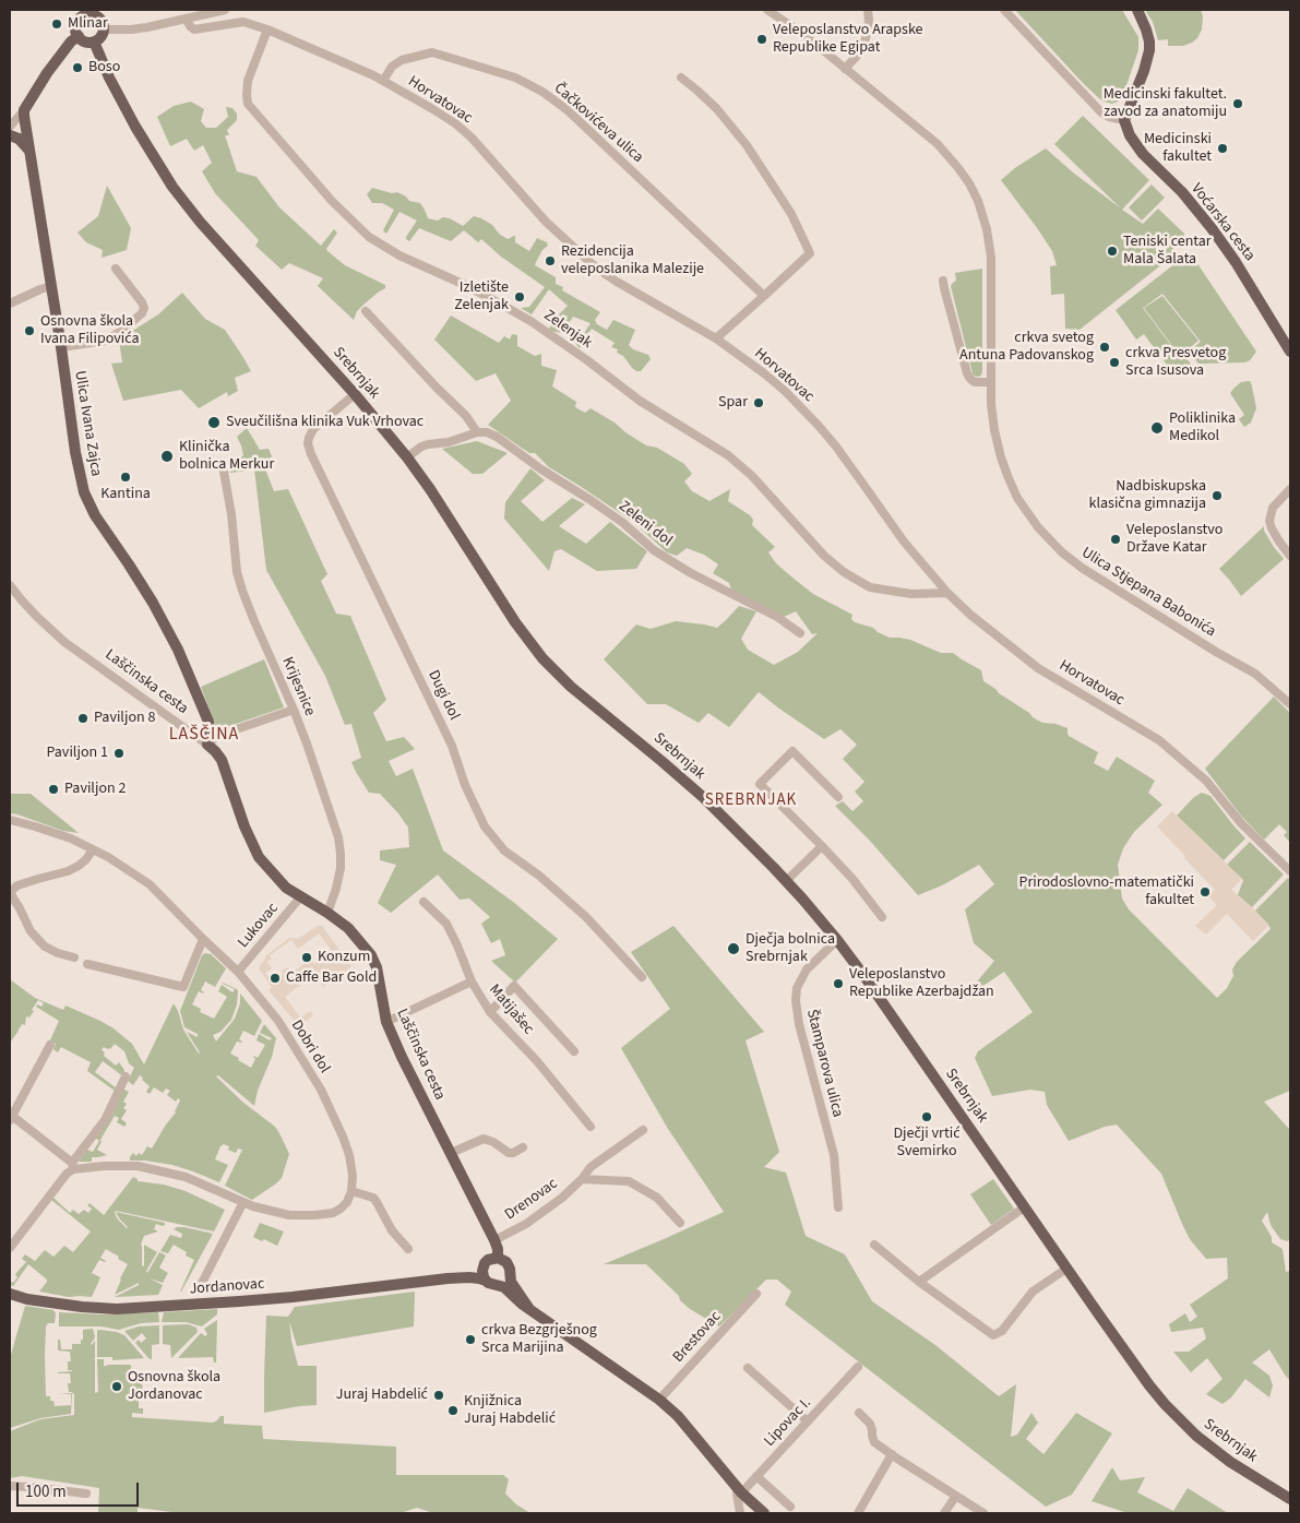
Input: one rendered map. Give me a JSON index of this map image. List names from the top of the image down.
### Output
{
  "streets": {
    "main road": [
      "Voćarska cesta",
      "Srebrnjak",
      "Ulica Ivana Zajca",
      "Laščinska cesta",
      "Jordanovac"
    ],
    "street": [
      "Horvatovac",
      "Čačkovićeva ulica",
      "Zelenjak",
      "Zeleni dol",
      "Ulica Stjepana Babonića",
      "Krijesnice",
      "Dugi dol",
      "Lukovac",
      "Matijašec",
      "Dobri dol",
      "Štamparova ulica",
      "Drenovac",
      "Brestovac",
      "Lipovac I."
    ]
  },
  "crossings": [
    ["Horvatovac", "Čačkovićeva ulica"],
    ["Horvatovac", "Zelenjak"],
    ["Srebrnjak", "Dugi dol"],
    ["Srebrnjak", "Štamparova ulica"],
    ["Ulica Ivana Zajca", "Laščinska cesta"],
    ["Laščinska cesta", "Krijesnice"],
    ["Laščinska cesta", "Lukovac"],
    ["Laščinska cesta", "Drenovac"],
    ["Laščinska cesta", "Jordanovac"],
    ["Lukovac", "Dobri dol"]
  ],
  "districts": ["LAŠČINA", "SREBRNJAK"],
  "places": [
    "Mlinar",
    "Veleposlanstvo Arapske Republike Egipat",
    "Boso",
    "Medicinski fakultet. zavod za anatomiju",
    "Medicinski fakultet",
    "Teniski centar Mala Šalata",
    "Rezidencija veleposlanika Malezije",
    "Izletište Zelenjak",
    "Osnovna škola Ivana Filipovića",
    "crkva svetog Antuna Padovanskog",
    "crkva Presvetog Srca Isusova",
    "Spar",
    "Sveučilišna klinika Vuk Vrhovac",
    "Poliklinika Medikol",
    "Klinička bolnica Merkur",
    "Kantina",
    "Nadbiskupska klasična gimnazija",
    "Veleposlanstvo Države Katar",
    "Paviljon 8",
    "Paviljon 1",
    "Paviljon 2",
    "Prirodoslovno-matematički fakultet",
    "Dječja bolnica Srebrnjak",
    "Konzum",
    "Caffe Bar Gold",
    "Veleposlanstvo Republike Azerbajdžan",
    "Dječji vrtić Svemirko",
    "crkva Bezgrješnog Srca Marijina",
    "Osnovna škola Jordanovac",
    "Juraj Habdelić",
    "Knjižnica Juraj Habdelić"
  ],
  "scale_bar": "100 m"
}
